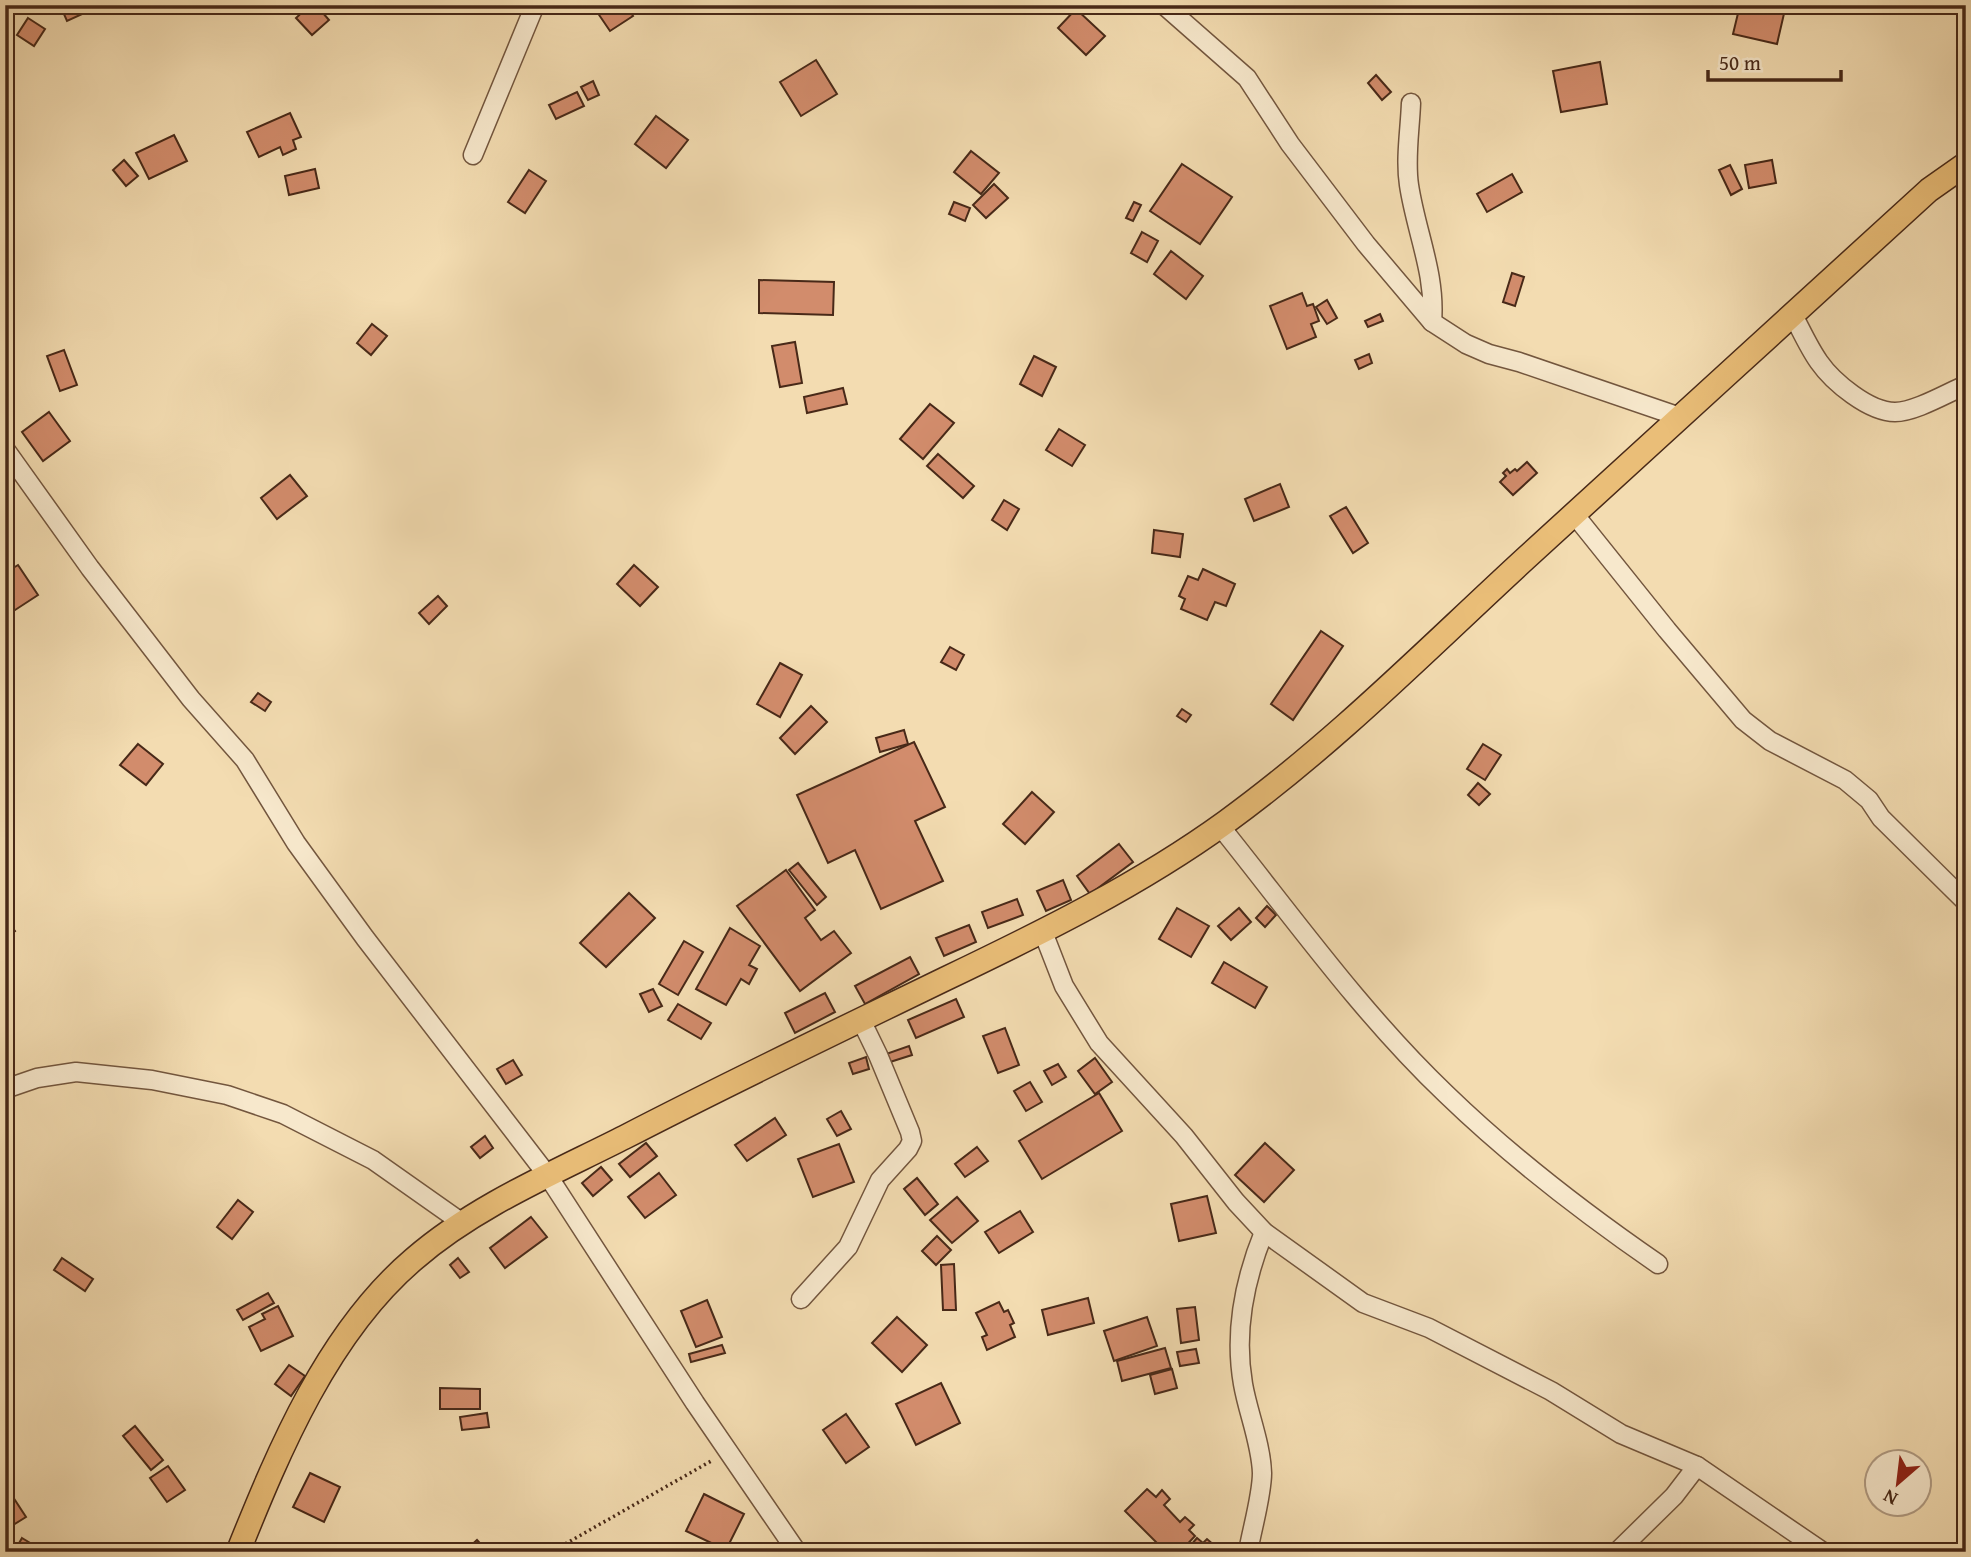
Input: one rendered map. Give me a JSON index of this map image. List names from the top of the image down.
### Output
{
  "scale_bar": "50 m",
  "north": "bottom left"
}
